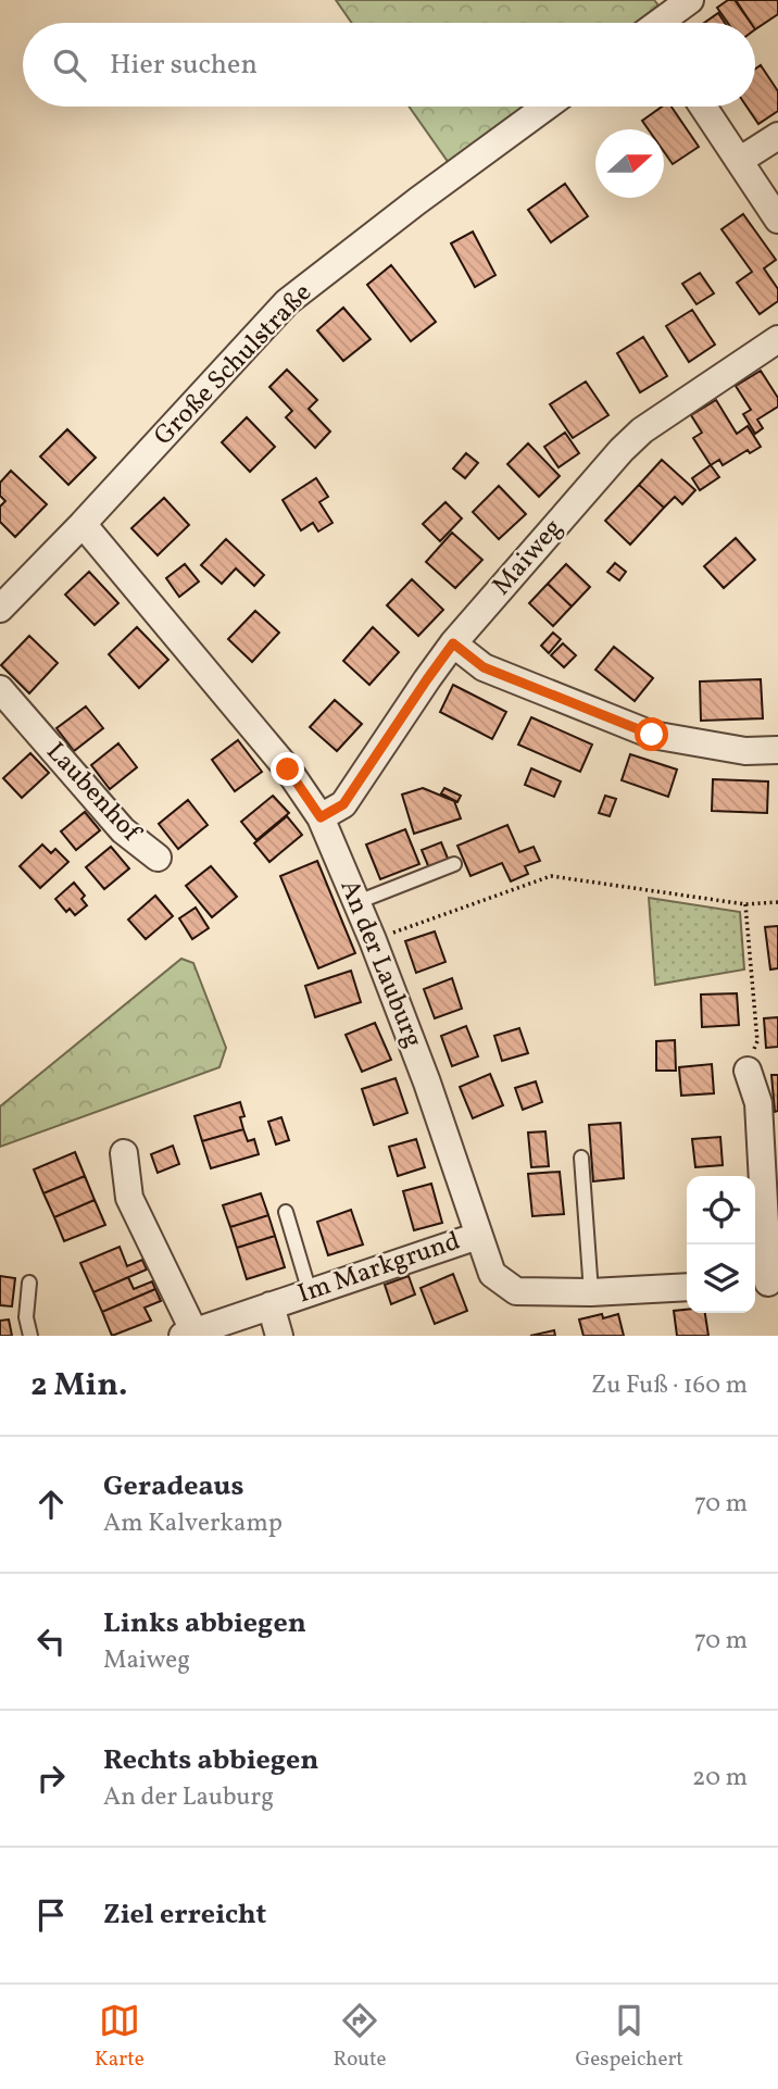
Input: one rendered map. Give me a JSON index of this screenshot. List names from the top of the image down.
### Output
{
  "streets": {
    "street": [
      "Große Schulstraße",
      "Maiweg",
      "Laubenhof",
      "An der Lauburg",
      "Im Markgrund"
    ]
  },
  "crossings": [
    ["Große Schulstraße", "An der Lauburg"],
    ["Maiweg", "An der Lauburg"],
    ["An der Lauburg", "Im Markgrund"]
  ],
  "north": "right",
  "page": {
    "search": "Hier suchen",
    "heading": ["2 Min.", "Zu Fuß · 160 m"],
    "list": [
      ["Geradeaus", "Am Kalverkamp", "70 m"],
      ["Links abbiegen", "Maiweg", "70 m"],
      ["Rechts abbiegen", "An der Lauburg", "20 m"],
      "Ziel erreicht"
    ],
    "nav": ["Karte", "Route", "Gespeichert"]
  }
}
